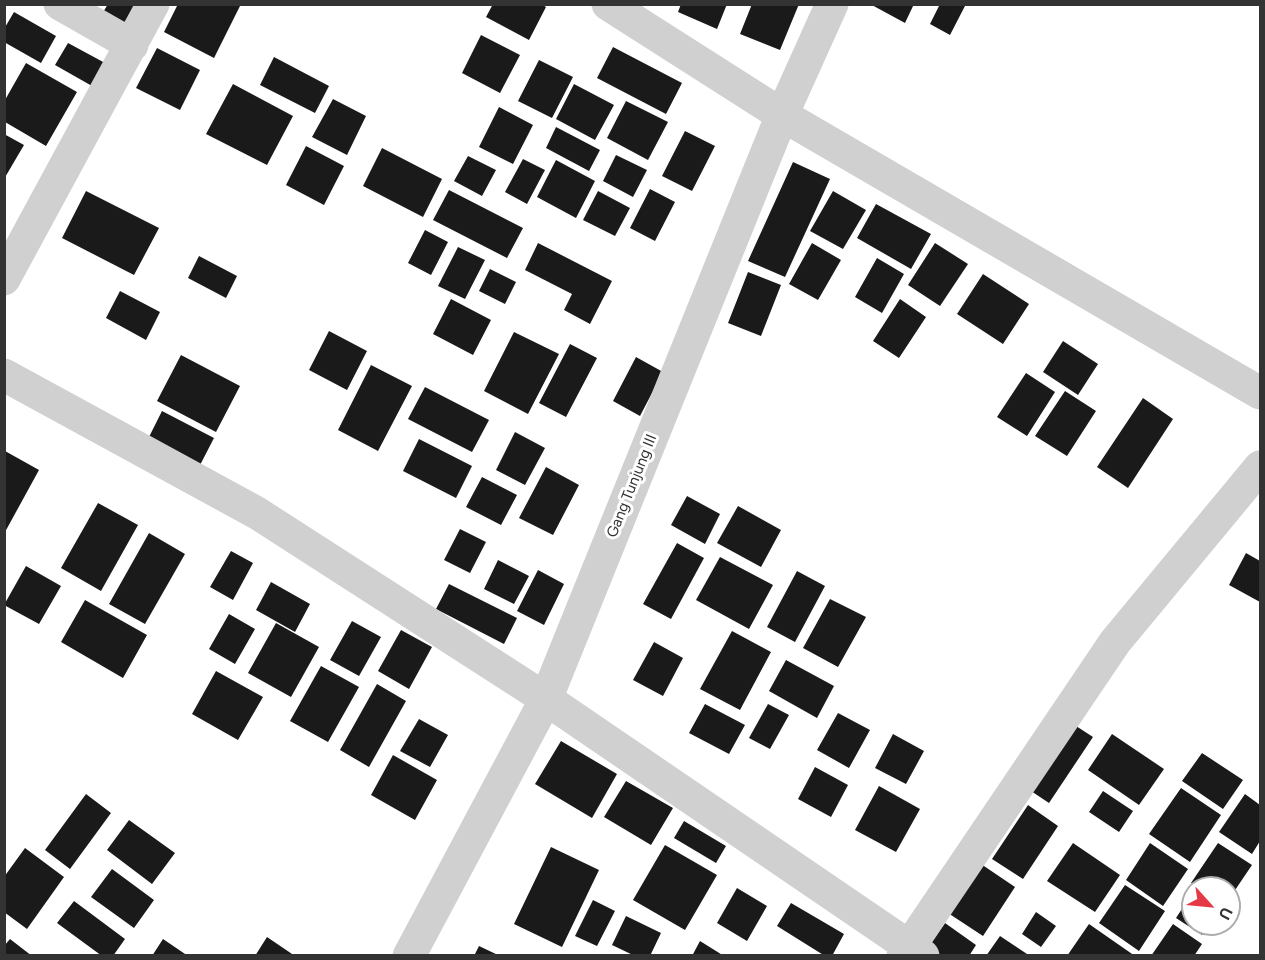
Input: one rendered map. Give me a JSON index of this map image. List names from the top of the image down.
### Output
{
  "streets": {
    "street": ["Gang Tunjung III"]
  },
  "north": "bottom right"
}
